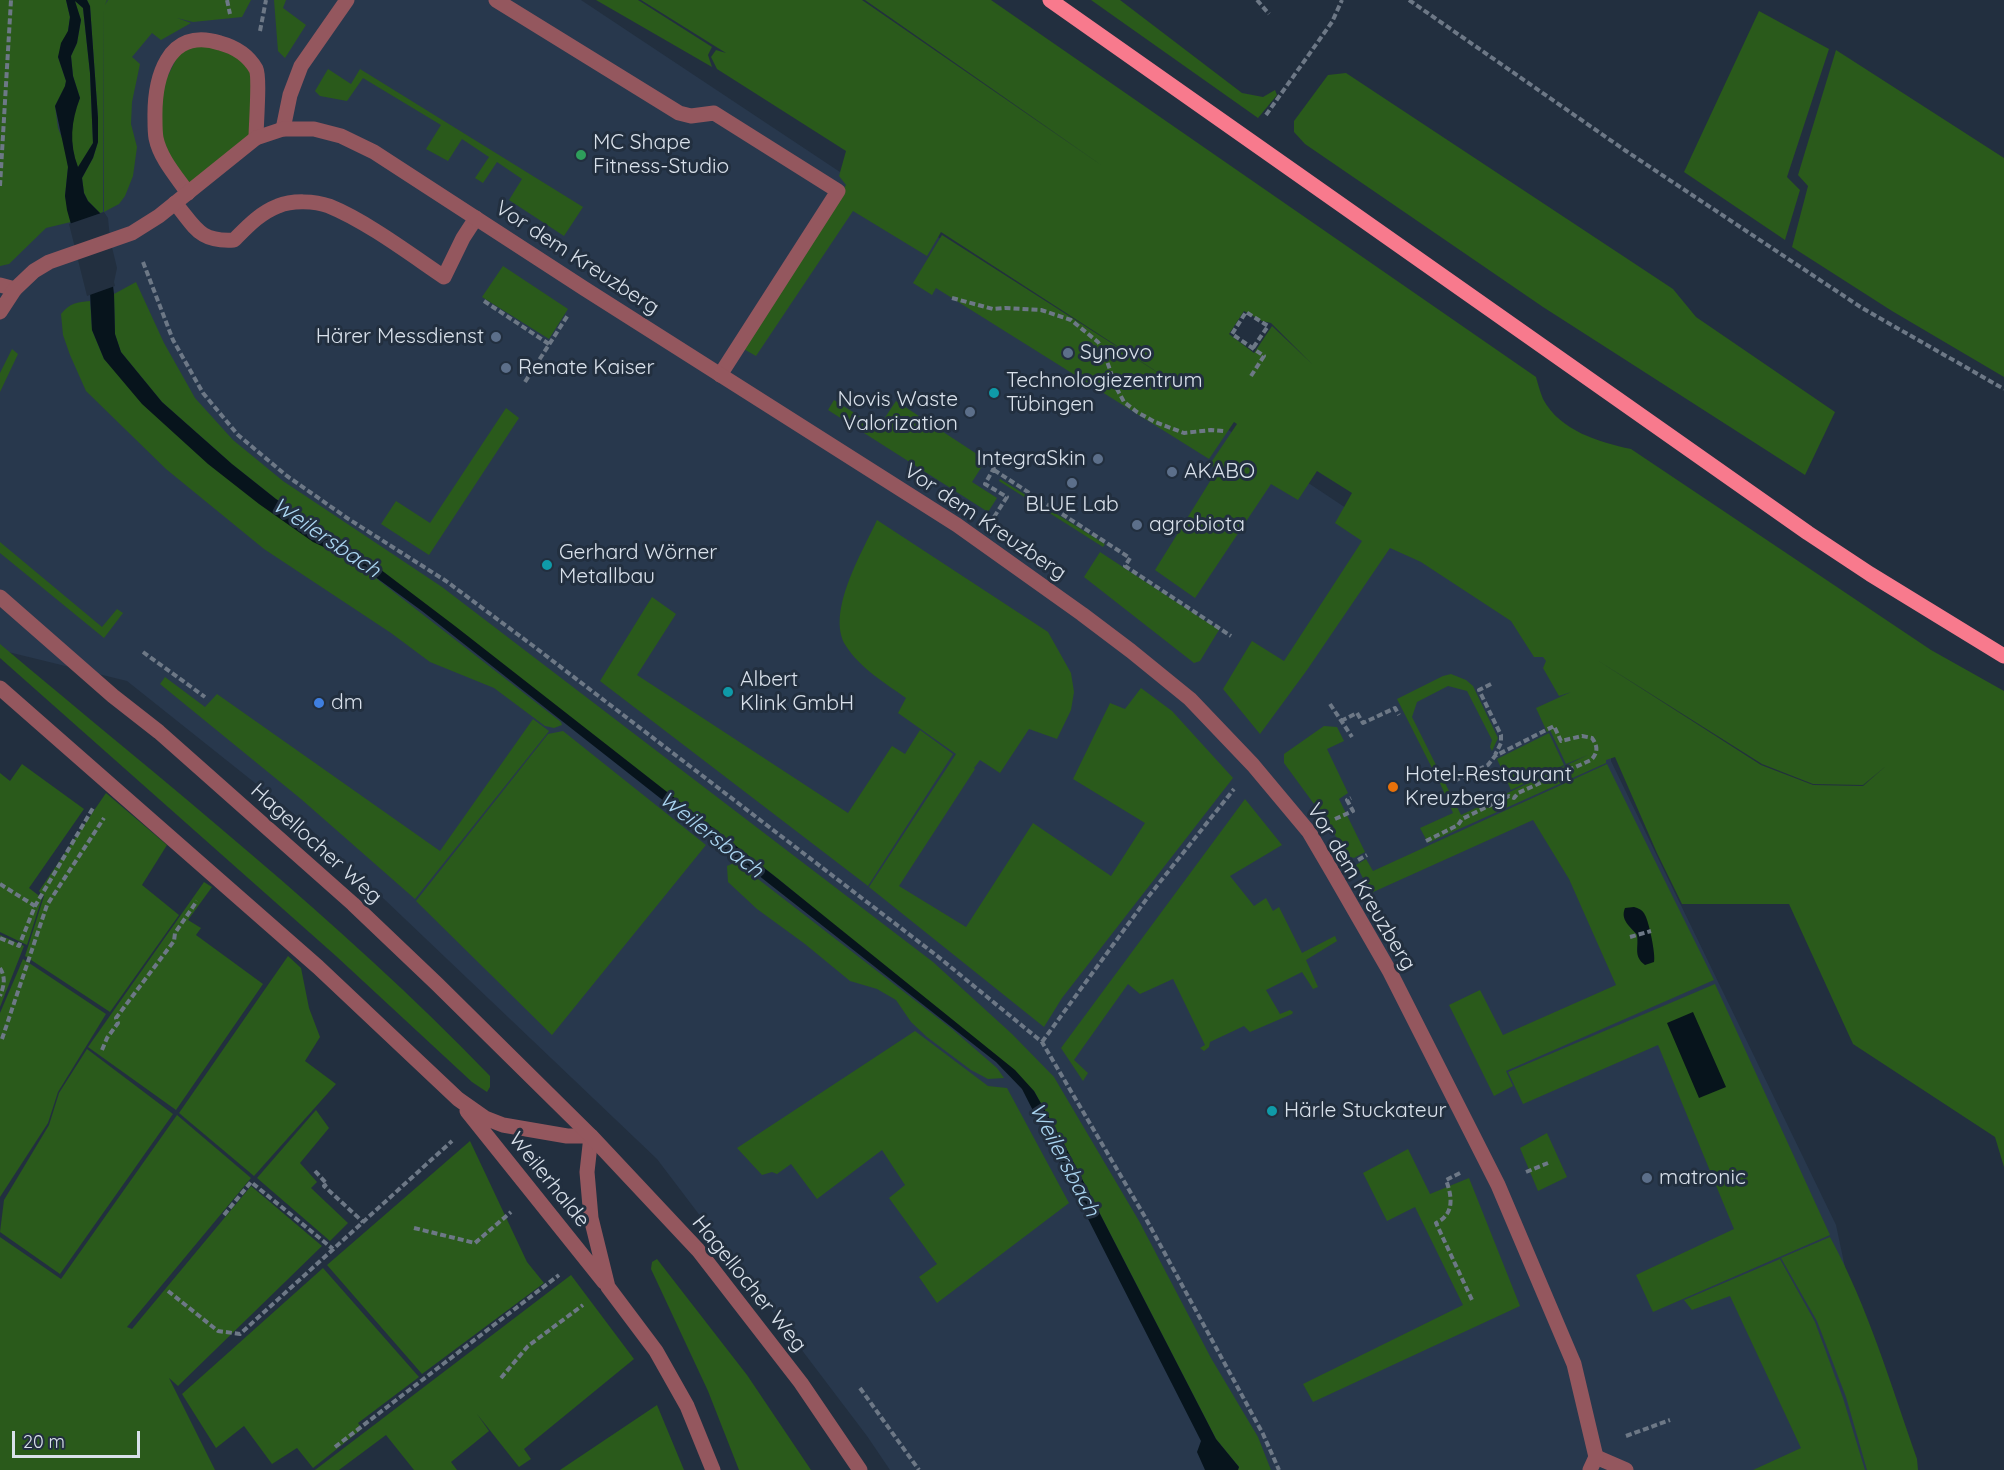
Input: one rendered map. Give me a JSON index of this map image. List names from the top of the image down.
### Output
{
  "streets": {
    "street": ["Vor dem Kreuzberg", "Hagellocher Weg", "Weilerhalde"]
  },
  "crossings": [
    ["Hagellocher Weg", "Weilerhalde"]
  ],
  "water": ["Weilersbach"],
  "places": [
    "MC Shape Fitness-Studio",
    "Härer Messdienst",
    "Synovo",
    "Renate Kaiser",
    "Technologiezentrum Tübingen",
    "Novis Waste Valorization",
    "IntegraSkin",
    "AKABO",
    "BLUE Lab",
    "agrobiota",
    "Gerhard Wörner Metallbau",
    "Albert Klink GmbH",
    "dm",
    "Hotel-Restaurant Kreuzberg",
    "Härle Stuckateur",
    "matronic"
  ],
  "scale_bar": "20 m"
}
